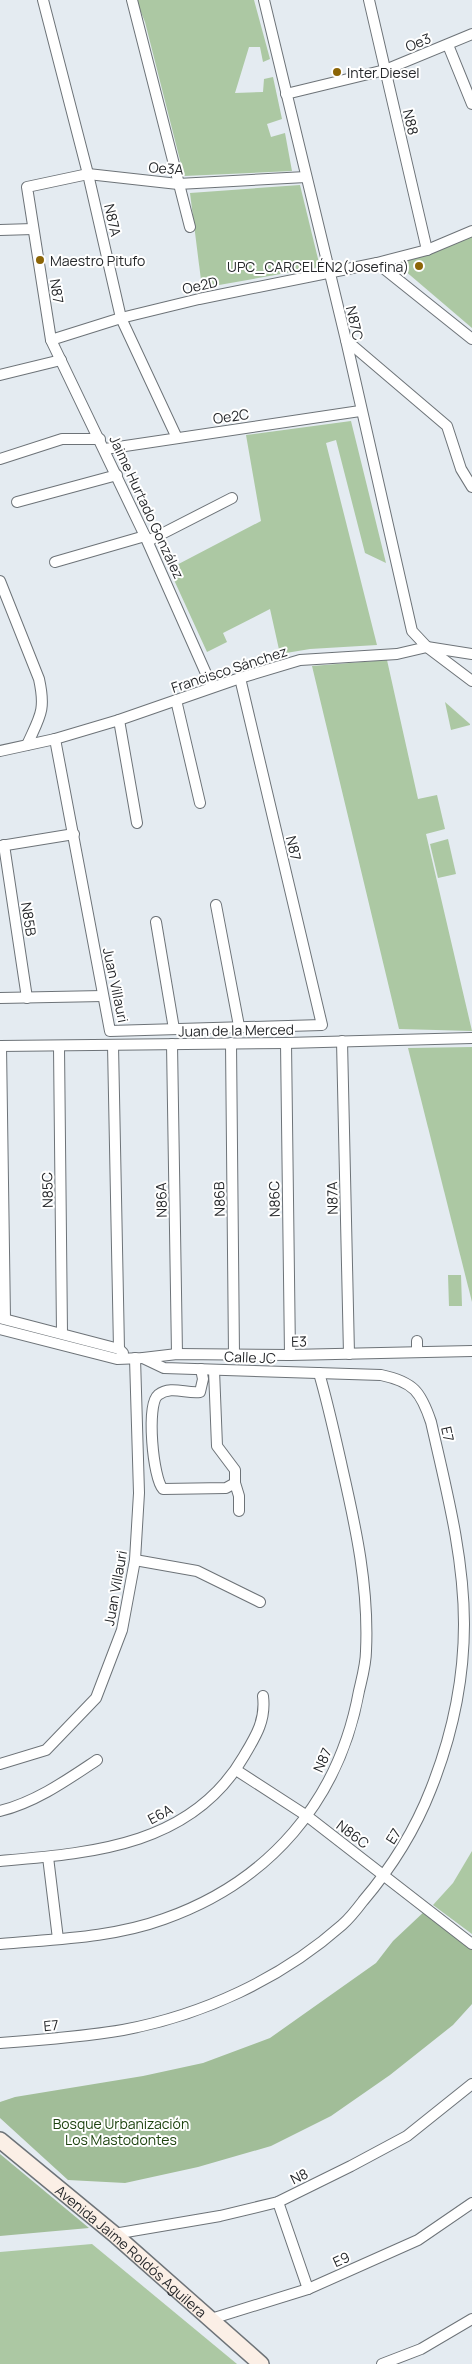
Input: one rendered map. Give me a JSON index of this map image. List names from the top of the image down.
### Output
{
  "streets": {
    "street": [
      "Oe3",
      "N88",
      "Oe3A",
      "N87A",
      "Oe2D",
      "N87",
      "N87C",
      "Oe2C",
      "Jaime Hurtado González",
      "Francisco Sánchez",
      "N85B",
      "Juan Villauri",
      "Juan de la Merced",
      "N85C",
      "N86B",
      "N86C",
      "N86A",
      "E3",
      "Calle JC",
      "E7",
      "E6A",
      "N8",
      "Avenida Jaime Roldós Aguilera",
      "E9"
    ]
  },
  "crossings": [
    ["Oe3", "N88"],
    ["Oe3", "N87C"],
    ["N88", "Oe2D"],
    ["Oe3A", "N87A"],
    ["Oe3A", "N87"],
    ["Oe3A", "N87C"],
    ["N87A", "Oe2D"],
    ["N87A", "Oe2C"],
    ["N87A", "Juan de la Merced"],
    ["N87A", "E3"],
    ["Oe2D", "N87"],
    ["Oe2D", "N87C"],
    ["Oe2D", "Jaime Hurtado González"],
    ["N87", "Jaime Hurtado González"],
    ["N87", "Francisco Sánchez"],
    ["N87", "Juan Villauri"],
    ["N87", "N86C"],
    ["N87", "Calle JC"],
    ["N87C", "Oe2C"],
    ["N87C", "Francisco Sánchez"],
    ["Oe2C", "Jaime Hurtado González"],
    ["Jaime Hurtado González", "Francisco Sánchez"],
    ["Francisco Sánchez", "Juan Villauri"],
    ["Juan Villauri", "E3"],
    ["Juan Villauri", "Calle JC"],
    ["Juan de la Merced", "N85C"],
    ["Juan de la Merced", "N86B"],
    ["Juan de la Merced", "N86C"],
    ["Juan de la Merced", "N86A"],
    ["N86B", "E3"],
    ["N86C", "E3"],
    ["N86C", "E7"],
    ["N86C", "E6A"],
    ["N86A", "E3"],
    ["E3", "Calle JC"],
    ["Calle JC", "E7"],
    ["N8", "Avenida Jaime Roldós Aguilera"],
    ["Avenida Jaime Roldós Aguilera", "E9"]
  ],
  "parks": ["Bosque Urbanización Los Mastodontes"],
  "places": ["Inter Diesel", "Maestro Pitufo", "UPC_CARCELÉN2(Josefina)"]
}
